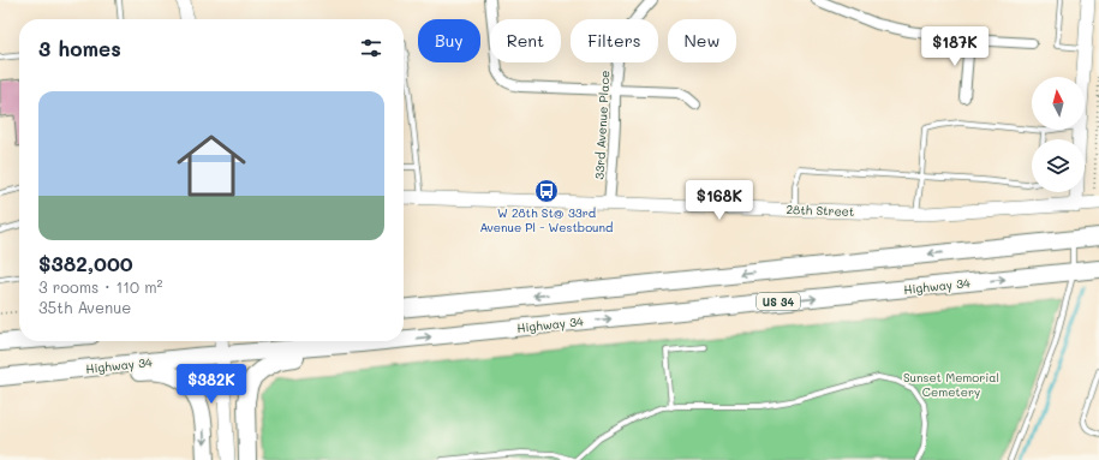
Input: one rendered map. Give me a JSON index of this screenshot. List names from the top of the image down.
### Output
{
  "streets": {
    "highway": ["Highway 34", "US 34"],
    "street": ["33rd Avenue Place", "28th Street"]
  },
  "crossings": [
    ["33rd Avenue Place", "28th Street"]
  ],
  "parks": ["Sunset Memorial Cemetery"],
  "places": {
    "bus stop": ["W 28th St@ 33rd Avenue Pl - Westbound"]
  },
  "north": "top",
  "page": {
    "chip": [
      "Buy",
      "Rent",
      "Filters",
      "New"
    ],
    "heading": "3 homes",
    "price": ["$187K", "$168K", "$382K"],
    "list": [
      {
        "name": "$382,000",
        "note": "3 rooms · 110 m² · 35th Avenue"
      }
    ]
  }
}
